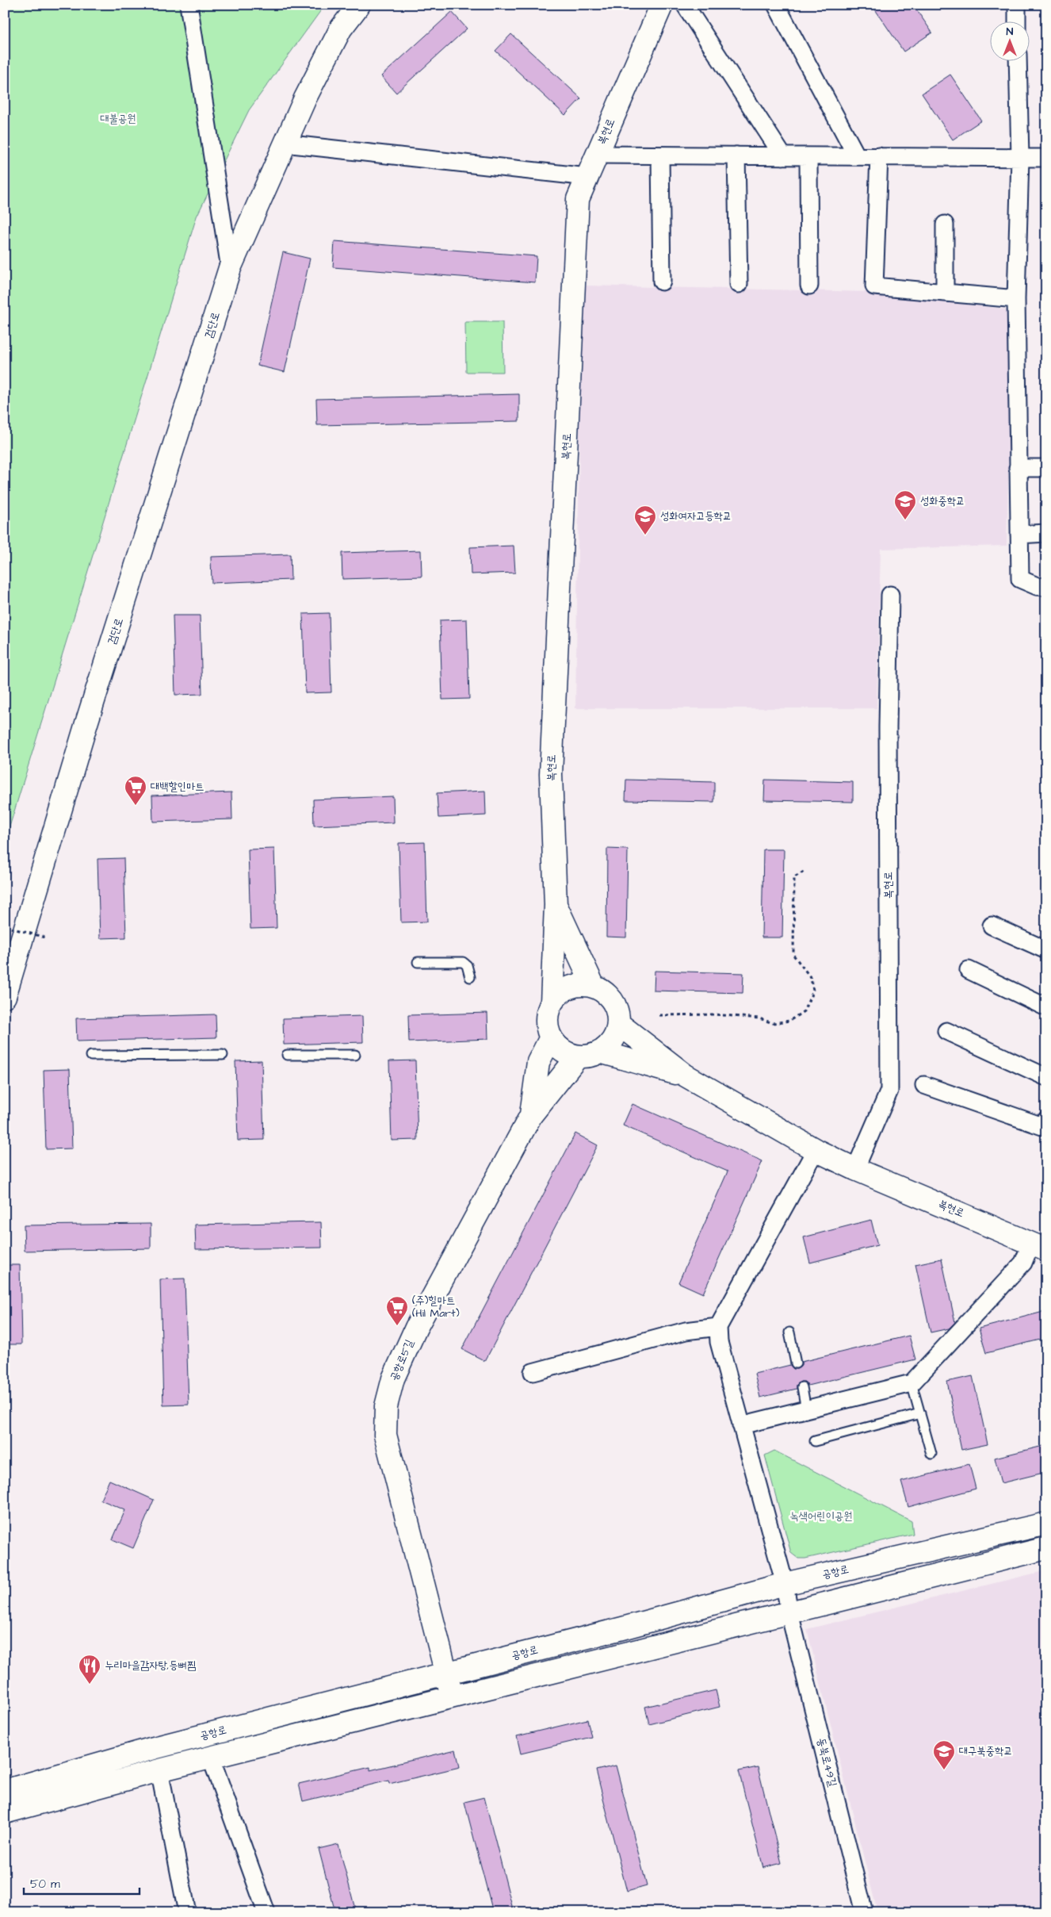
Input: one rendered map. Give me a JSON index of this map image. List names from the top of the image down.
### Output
{
  "streets": {
    "main road": [
      "복현로",
      "검단로",
      "공항로5길",
      "공항로"
    ],
    "street": ["동북로49길"]
  },
  "crossings": [
    ["공항로5길", "공항로"],
    ["공항로", "동북로49길"]
  ],
  "parks": ["대불공원", "녹색어린이공원"],
  "places": {
    "school or university": ["성화중학교", "성화여자고등학교", "대구북중학교"],
    "supermarket": ["대백할인마트", "(주)힐마트 (Hil Mart)"],
    "restaurant": ["누리마을감자탕,등뼈찜"]
  },
  "scale_bar": "50 m",
  "north": "top"
}
